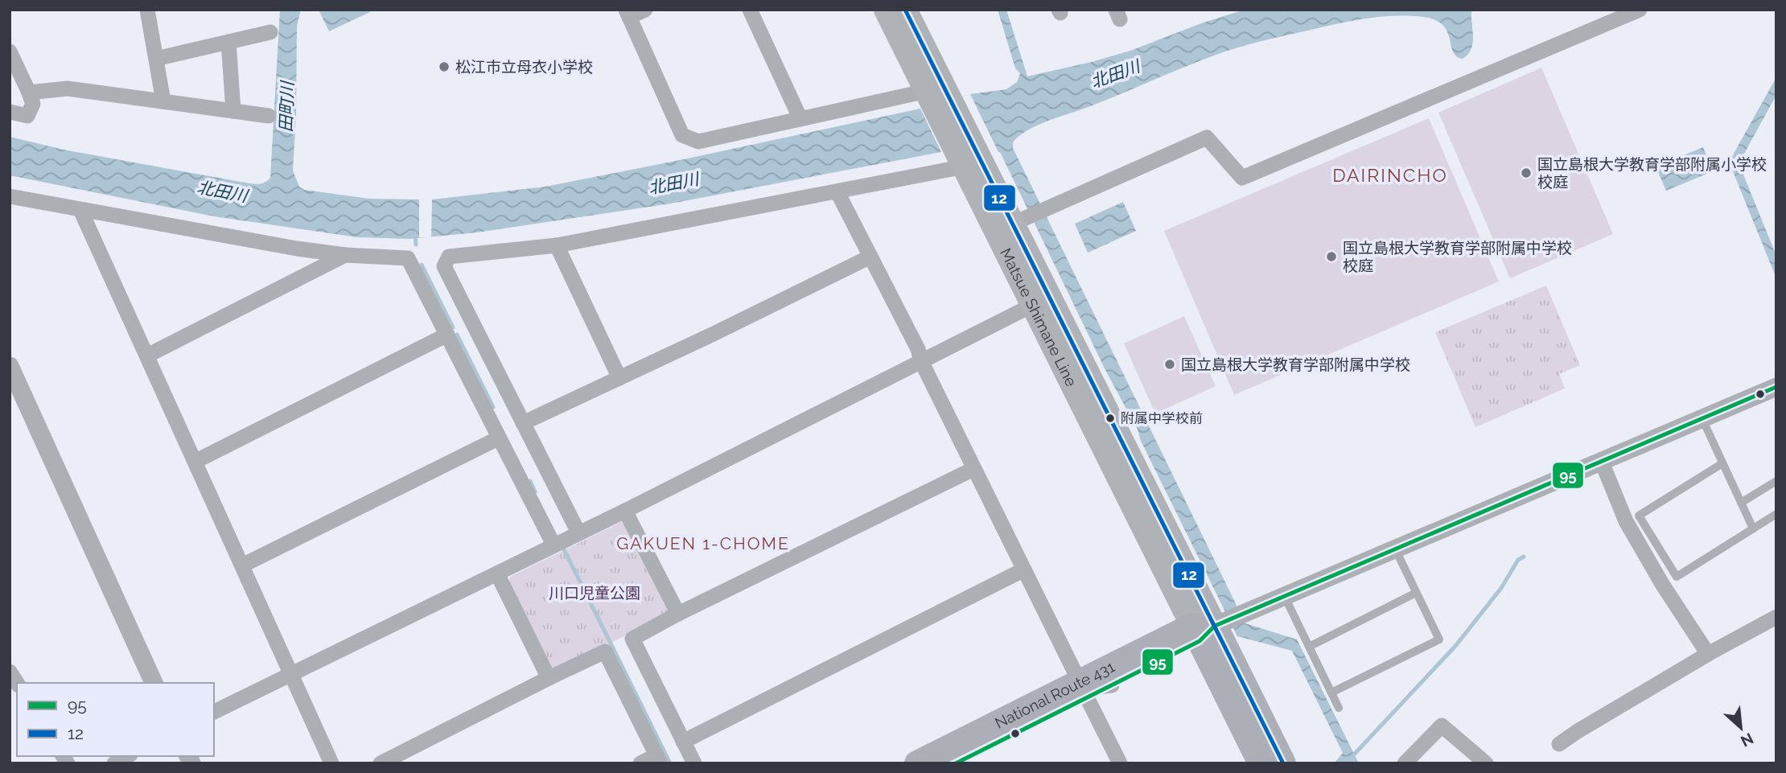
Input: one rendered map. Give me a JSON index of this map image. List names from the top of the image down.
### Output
{
  "streets": {
    "highway": ["National Route 431"],
    "main road": ["Matsue Shimane Line"]
  },
  "crossings": [
    ["Matsue Shimane Line", "National Route 431"]
  ],
  "districts": ["DAIRINCHO", "GAKUEN 1-CHOME"],
  "water": ["北田川", "田町川"],
  "parks": ["川口児童公園"],
  "places": [
    "松江市立母衣小学校",
    "国立島根大学教育学部附属小学校 校庭",
    "国立島根大学教育学部附属中学校 校庭",
    "国立島根大学教育学部附属中学校",
    "附属中学校前"
  ],
  "lines": ["transit line 12", "transit line 95"],
  "legend": ["95", "12"],
  "north": "bottom right"
}
